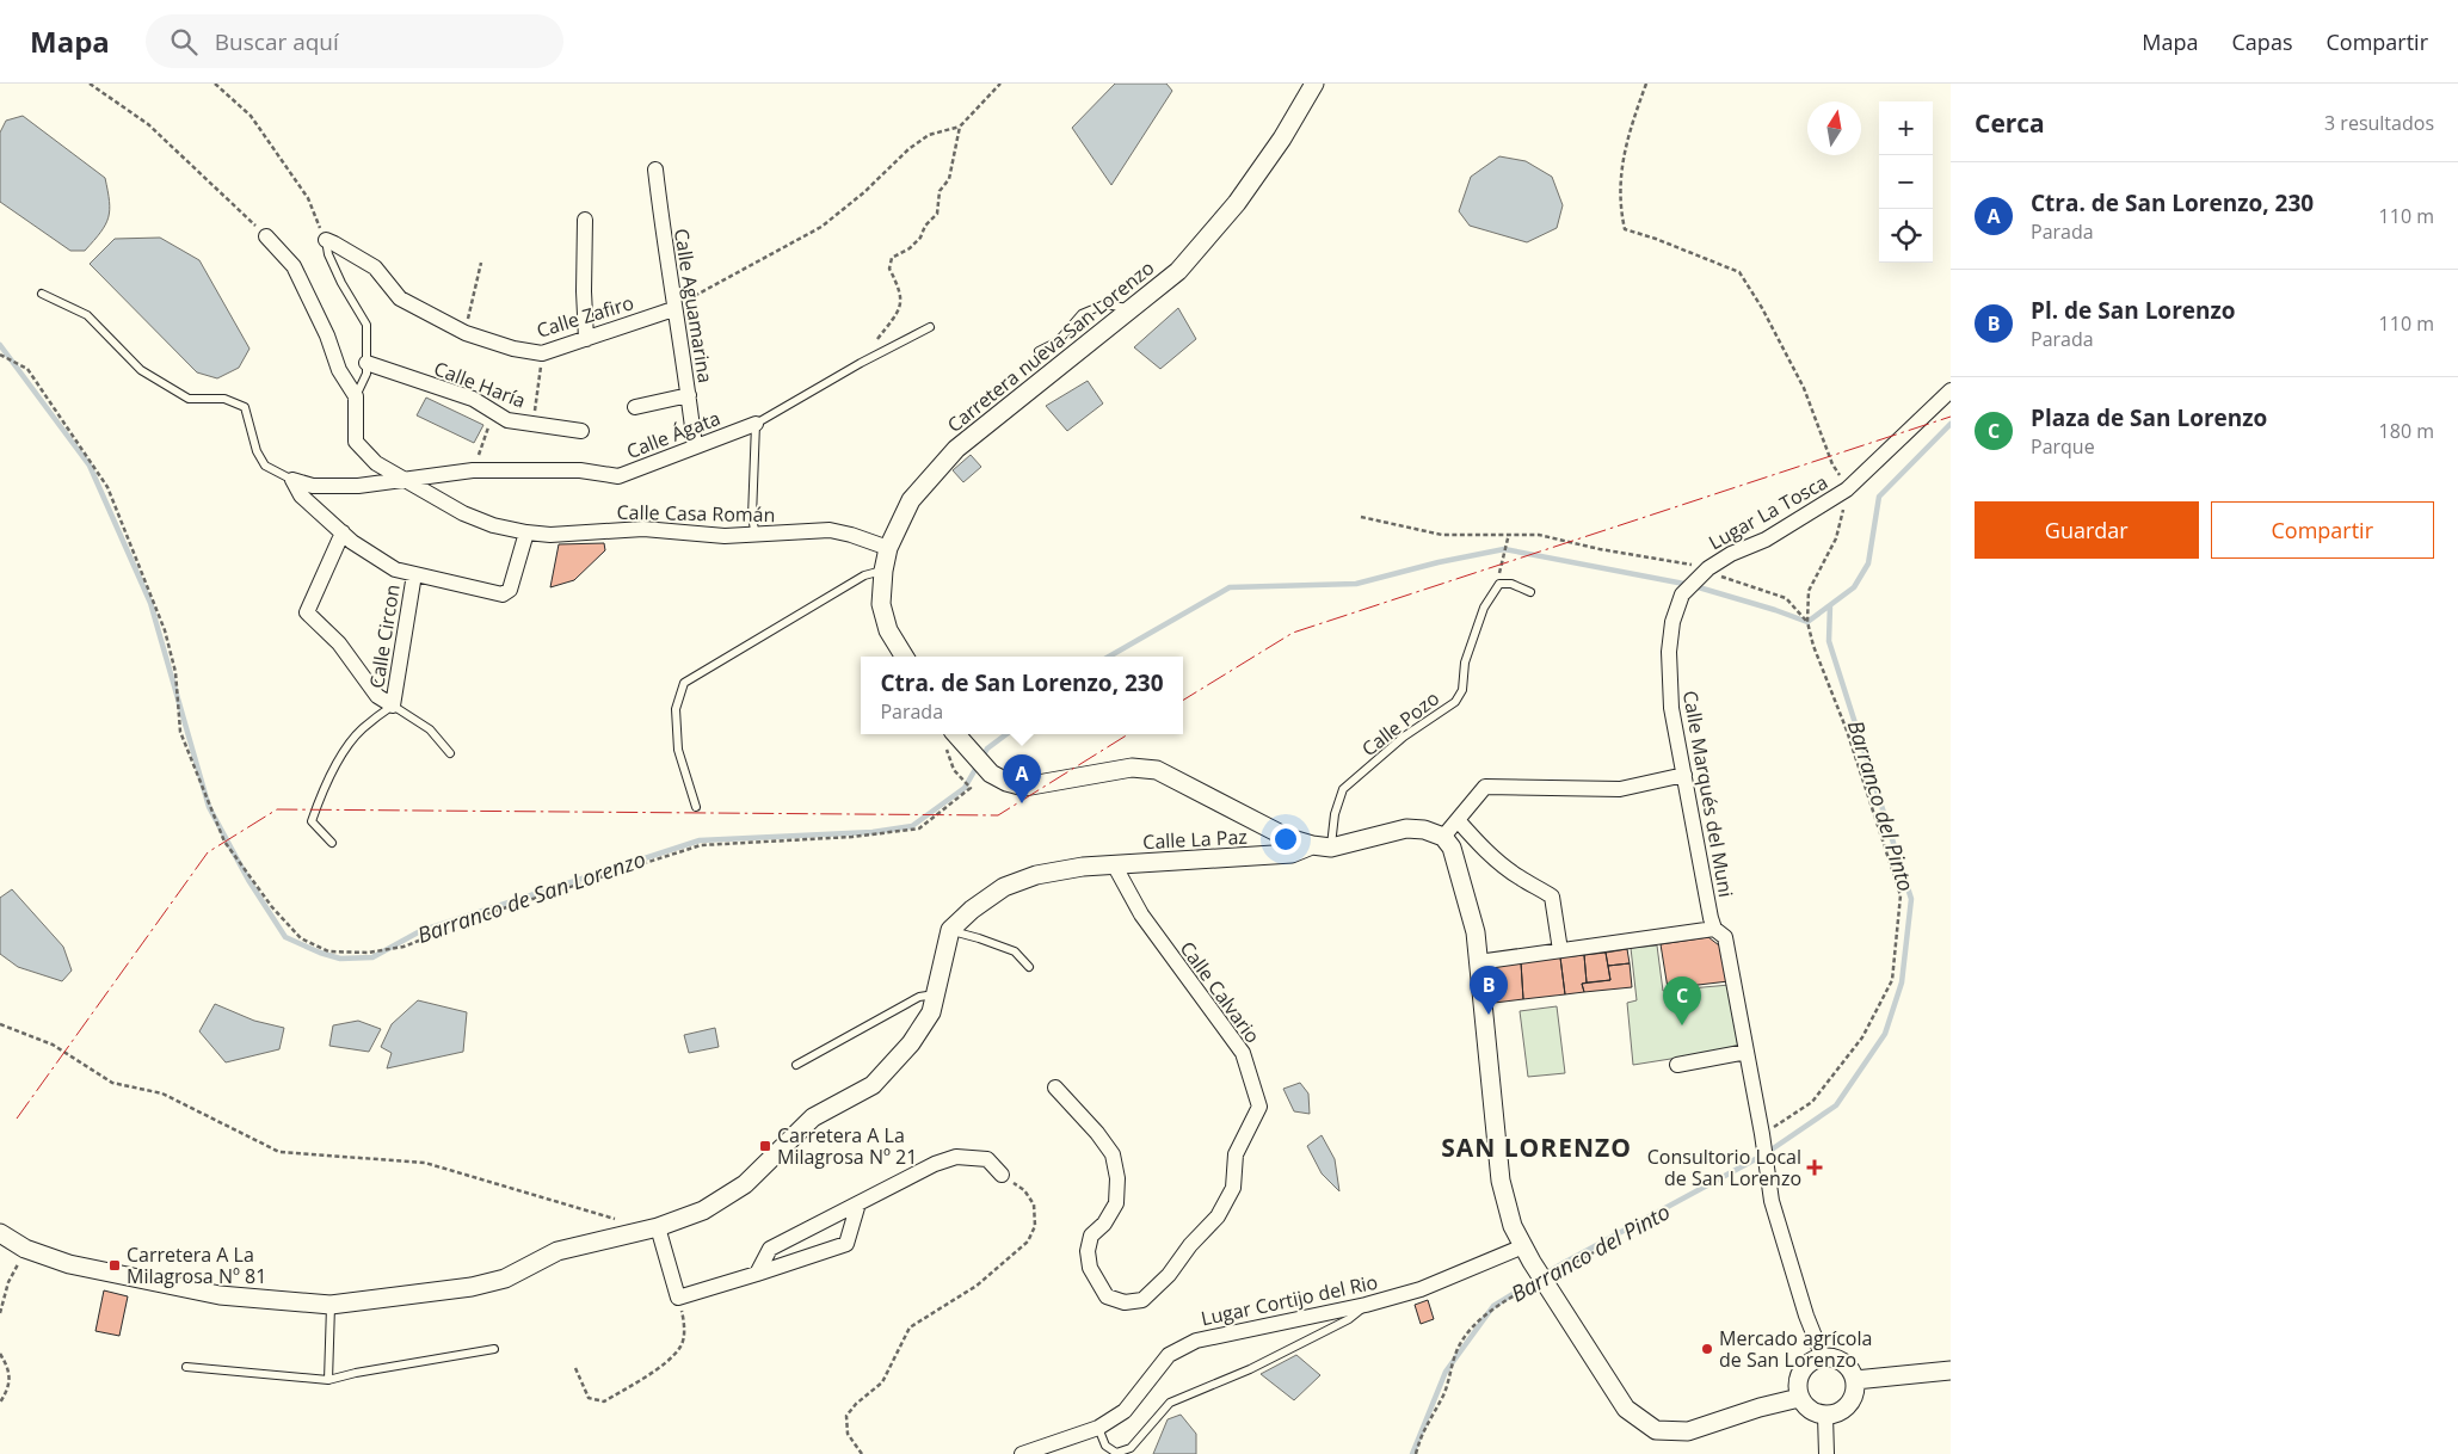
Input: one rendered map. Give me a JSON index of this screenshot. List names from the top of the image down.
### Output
{
  "streets": {
    "street": [
      "Calle Aguamarina",
      "Calle Zafiro",
      "Carretera nueva San Lorenzo",
      "Calle Haría",
      "Calle Ágata",
      "Lugar La Tosca",
      "Calle Casa Román",
      "Calle Circon",
      "Calle Marqués del Muni",
      "Calle La Paz",
      "Calle Calvario",
      "Lugar Cortijo del Rio"
    ],
    "lane": ["Calle Pozo"]
  },
  "crossings": [
    ["Calle Aguamarina", "Calle Zafiro"],
    ["Calle Aguamarina", "Calle Ágata"],
    ["Carretera nueva San Lorenzo", "Calle Casa Román"],
    ["Calle Ágata", "Calle Casa Román"],
    ["Lugar La Tosca", "Calle Marqués del Muni"],
    ["Calle La Paz", "Calle Calvario"]
  ],
  "districts": ["SAN LORENZO"],
  "water": ["Barranco del Pinto", "Barranco de San Lorenzo"],
  "places": {
    "transit": ["Carretera A La Milagrosa Nº 21", "Carretera A La Milagrosa Nº 81"],
    "health": ["Consultorio Local de San Lorenzo"],
    "other": ["Mercado agrícola de San Lorenzo"]
  },
  "north": "top",
  "page": {
    "header": "Mapa",
    "search": "Buscar aquí",
    "nav": ["Mapa", "Capas", "Compartir"],
    "heading": ["Cerca", "3 resultados"],
    "map_buttons": ["+", "−"],
    "list": [
      {
        "mark": "A",
        "name": "Ctra. de San Lorenzo, 230",
        "note": "Parada",
        "value": "110 m"
      },
      {
        "mark": "B",
        "name": "Pl. de San Lorenzo",
        "note": "Parada",
        "value": "110 m"
      },
      {
        "mark": "C",
        "name": "Plaza de San Lorenzo",
        "note": "Parque",
        "value": "180 m"
      }
    ],
    "buttons": ["Guardar", "Compartir"],
    "popup": ["Ctra. de San Lorenzo, 230", "Parada"],
    "pins": ["A", "B", "C"]
  }
}
